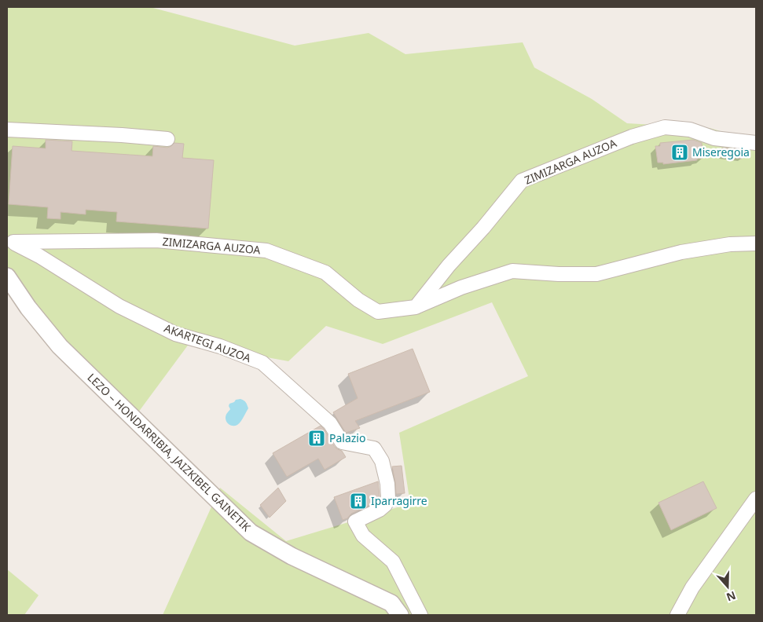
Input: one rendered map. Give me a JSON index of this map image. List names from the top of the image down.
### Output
{
  "streets": {
    "street": ["ZIMIZARGA AUZOA", "AKARTEGI AUZOA", "LEZO – HONDARRIBIA, JAIZKIBEL GAINETIK"]
  },
  "crossings": [
    ["ZIMIZARGA AUZOA", "AKARTEGI AUZOA"]
  ],
  "places": {
    "building": ["Miseregoia", "Palazio", "Iparragirre"]
  },
  "north": "bottom"
}
